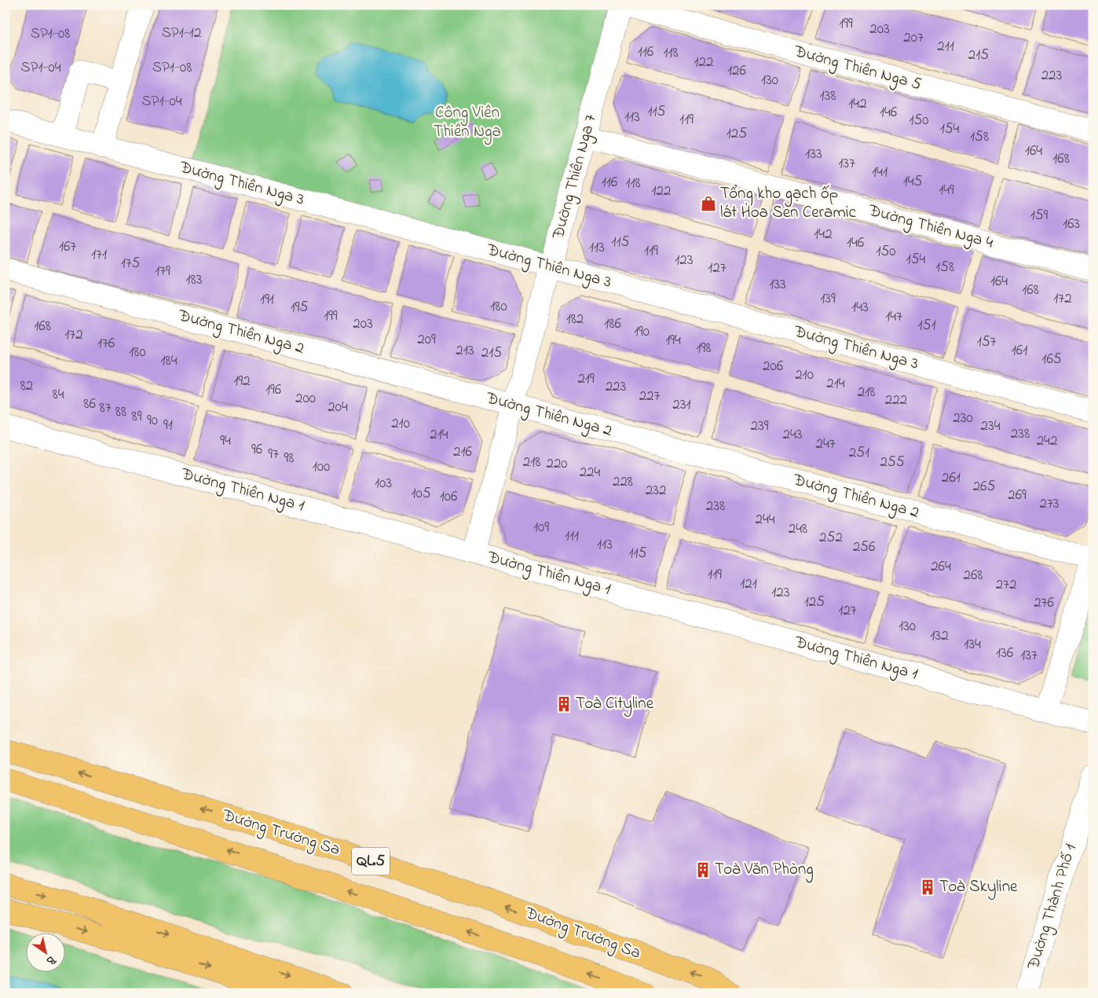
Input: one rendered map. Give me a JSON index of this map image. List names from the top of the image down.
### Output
{
  "streets": {
    "highway": ["Đường Trường Sa", "QL.5"],
    "street": [
      "Đường Thiên Nga 5",
      "Đường Thiên Nga 7",
      "Đường Thiên Nga 3",
      "Đường Thiên Nga 4",
      "Đường Thiên Nga 2",
      "Đường Thiên Nga 1",
      "Đường Thành Phố 1"
    ]
  },
  "crossings": [
    ["Đường Thiên Nga 5", "Đường Thiên Nga 7"],
    ["Đường Thiên Nga 7", "Đường Thiên Nga 3"],
    ["Đường Thiên Nga 7", "Đường Thiên Nga 4"],
    ["Đường Thiên Nga 7", "Đường Thiên Nga 2"],
    ["Đường Thiên Nga 7", "Đường Thiên Nga 1"]
  ],
  "parks": ["Công Viên Thiên Nga"],
  "places": {
    "shop": ["Tổng kho gạch ốp lát Hoa Sen Ceramic"],
    "building": ["Toà Cityline", "Toà Văn Phòng", "Toà Skyline"]
  },
  "house_numbers": [
    "199",
    "203",
    "SP1-12",
    "SP1-08",
    "207",
    "211",
    "116",
    "118",
    "215",
    "122",
    "SP1-04",
    "SP1-08",
    "126",
    "223",
    "130",
    "138",
    "SP1-04",
    "142",
    "115",
    "146",
    "113",
    "119",
    "150",
    "154",
    "125",
    "158",
    "164",
    "133",
    "168",
    "137",
    "141",
    "145",
    "116",
    "118",
    "149",
    "122",
    "159",
    "163",
    "142",
    "115",
    "146",
    "167",
    "113",
    "119",
    "150",
    "171",
    "154",
    "123",
    "175",
    "158",
    "127",
    "179",
    "183",
    "164",
    "133",
    "168",
    "139",
    "172",
    "191",
    "180",
    "195",
    "143",
    "199",
    "147",
    "182",
    "203",
    "186",
    "151",
    "168",
    "190",
    "172",
    "209",
    "194",
    "157",
    "176",
    "198",
    "213",
    "161",
    "180",
    "215",
    "165",
    "184",
    "206",
    "210",
    "219",
    "192",
    "214",
    "82",
    "223",
    "196",
    "218",
    "84",
    "227",
    "200",
    "222",
    "86",
    "231",
    "204",
    "87",
    "88",
    "89",
    "230",
    "90",
    "210",
    "91",
    "239",
    "234",
    "238",
    "214",
    "243",
    "94",
    "242",
    "247",
    "96",
    "216",
    "251",
    "97",
    "98",
    "218",
    "255",
    "220",
    "100",
    "224",
    "261",
    "228",
    "103",
    "265",
    "232",
    "105",
    "269",
    "106",
    "273",
    "238",
    "244",
    "109",
    "248",
    "111",
    "252",
    "113",
    "256",
    "115",
    "264",
    "119",
    "268",
    "121",
    "272",
    "123",
    "125",
    "276",
    "127",
    "130",
    "132",
    "134",
    "136",
    "137"
  ],
  "north": "bottom right"
}
